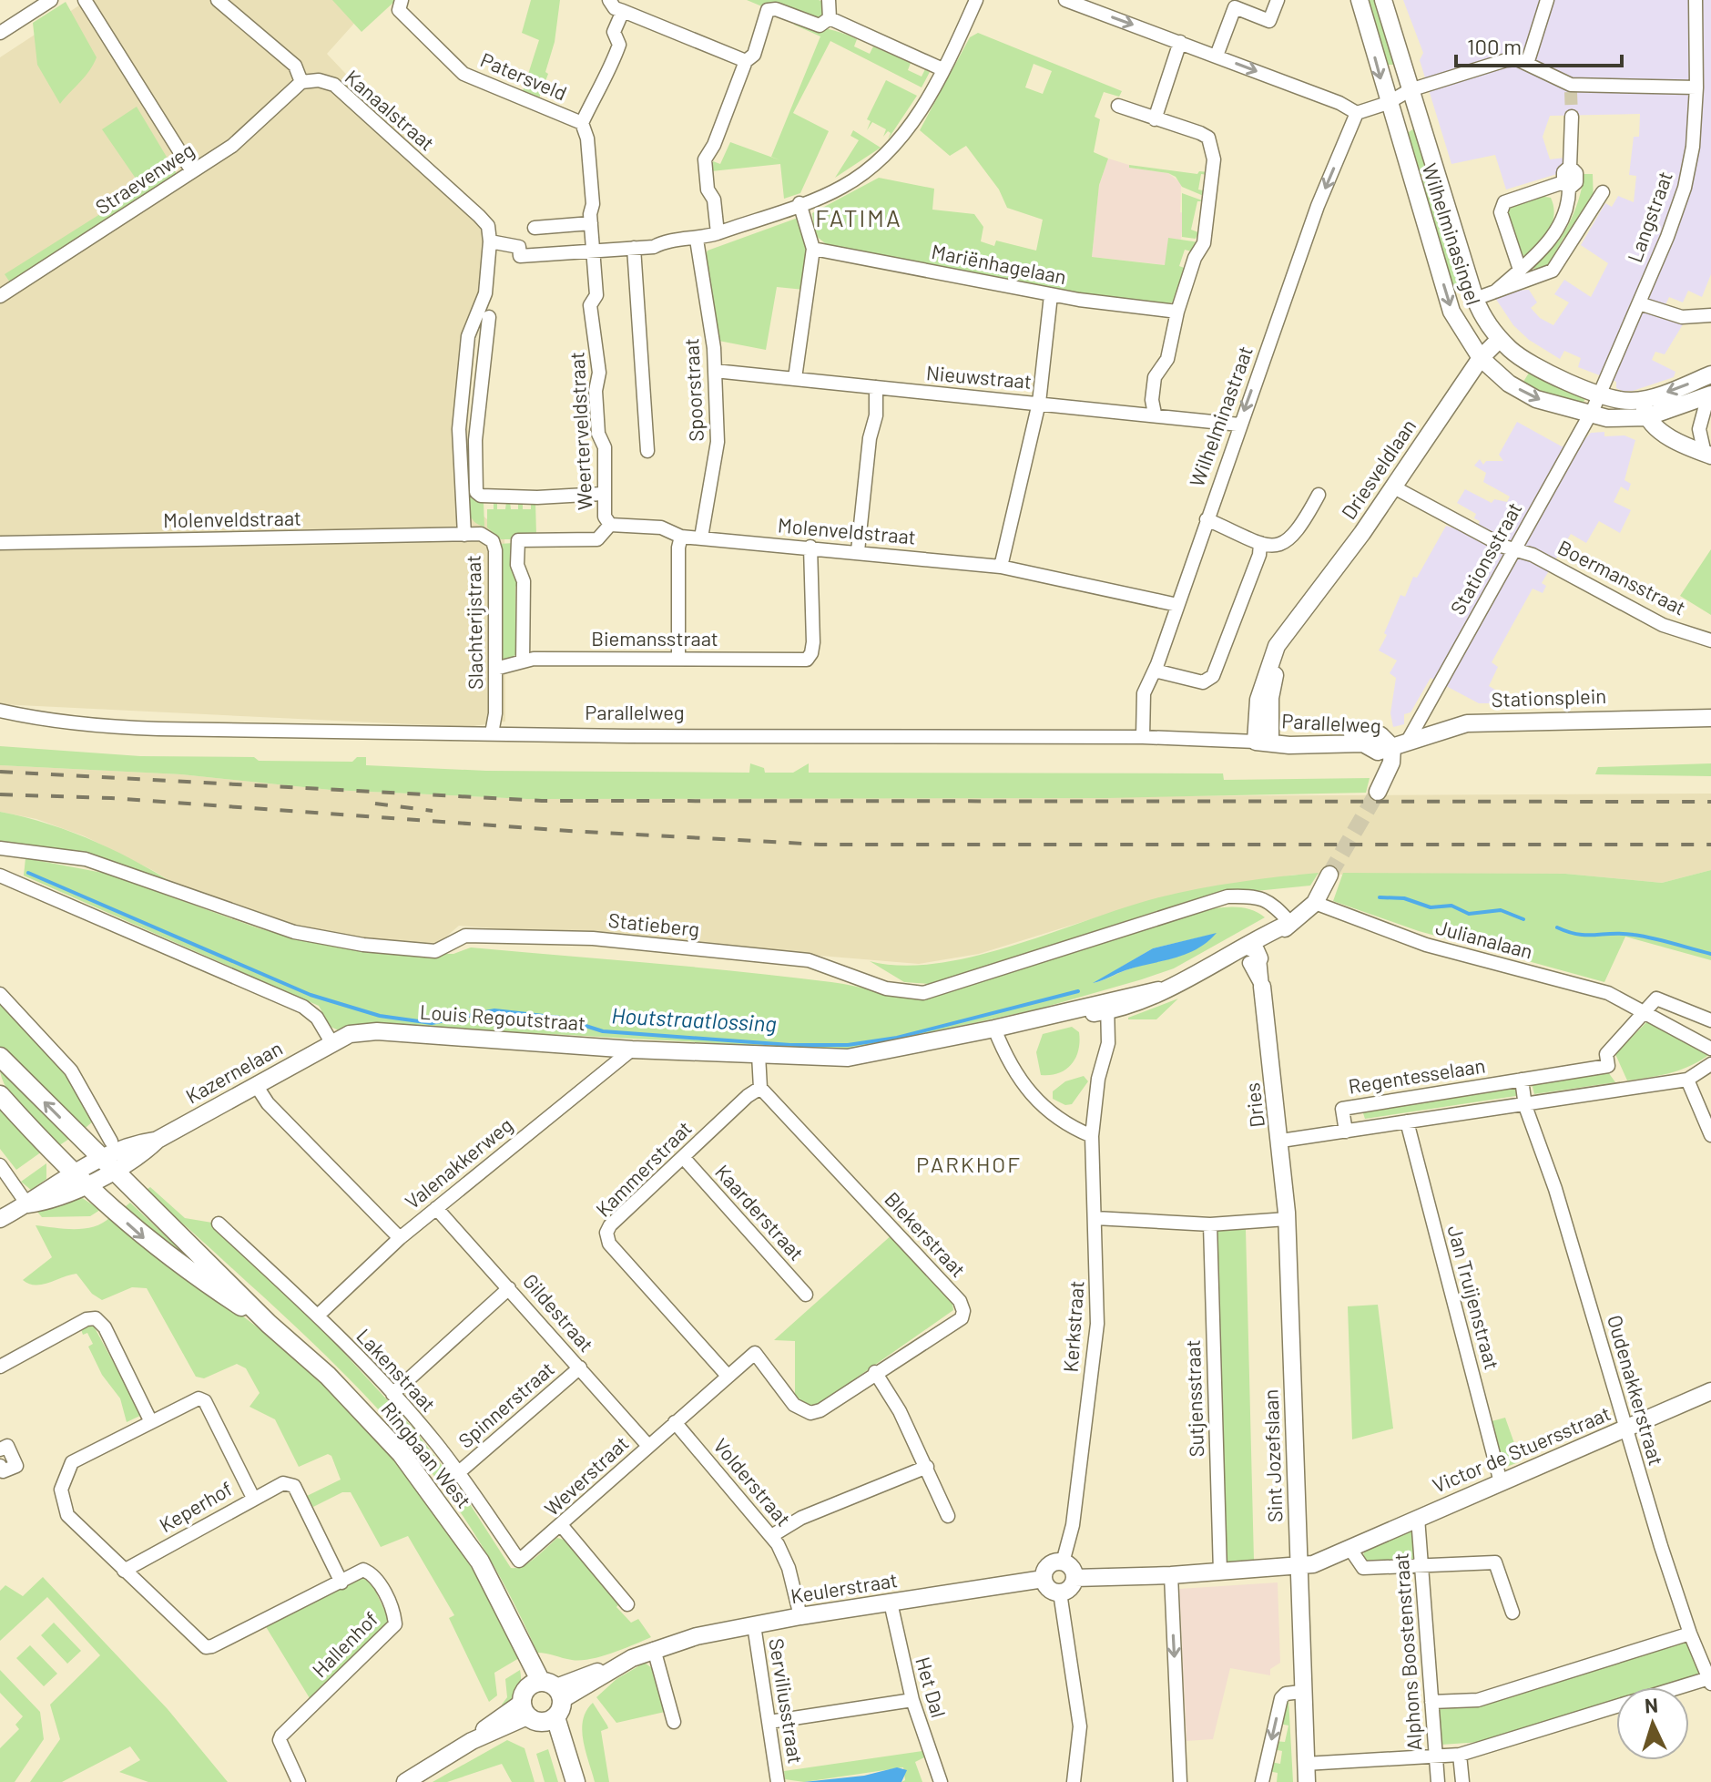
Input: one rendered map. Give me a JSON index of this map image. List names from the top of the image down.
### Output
{
  "streets": {
    "main road": ["Ringbaan West"],
    "street": [
      "Patersveld",
      "Kanaalstraat",
      "Straevenweg",
      "Langstraat",
      "Wilhelminasingel",
      "Mariënhagelaan",
      "Nieuwstraat",
      "Spoorstraat",
      "Wilhelminastraat",
      "Weerterveldstraat",
      "Driesveldlaan",
      "Molenveldstraat",
      "Stationsstraat",
      "Boermansstraat",
      "Slachterijstraat",
      "Biemansstraat",
      "Stationsplein",
      "Parallelweg",
      "Statieberg",
      "Julianalaan",
      "Louis Regoutstraat",
      "Kazernelaan",
      "Regentesselaan",
      "Dries",
      "Valenakkerweg",
      "Kammerstraat",
      "Kaarderstraat",
      "Blekerstraat",
      "Jan Truijenstraat",
      "Gildestraat",
      "Kerkstraat",
      "Lakenstraat",
      "Oudenakkerstraat",
      "Sutjensstraat",
      "Spinnerstraat",
      "Victor de Stuersstraat",
      "Sint Jozefslaan",
      "Weverstraat",
      "Volderstraat",
      "Keperhof",
      "Keulerstraat",
      "Hallenhof",
      "Alphons Boostenstraat",
      "Het Dal",
      "Serviliusstraat"
    ]
  },
  "crossings": [
    ["Patersveld", "Weerterveldstraat"],
    ["Kanaalstraat", "Straevenweg"],
    ["Langstraat", "Wilhelminasingel"],
    ["Langstraat", "Stationsstraat"],
    ["Wilhelminasingel", "Driesveldlaan"],
    ["Wilhelminasingel", "Stationsstraat"],
    ["Nieuwstraat", "Spoorstraat"],
    ["Nieuwstraat", "Wilhelminastraat"],
    ["Spoorstraat", "Molenveldstraat"],
    ["Wilhelminastraat", "Molenveldstraat"],
    ["Wilhelminastraat", "Parallelweg"],
    ["Weerterveldstraat", "Molenveldstraat"],
    ["Driesveldlaan", "Boermansstraat"],
    ["Driesveldlaan", "Parallelweg"],
    ["Molenveldstraat", "Slachterijstraat"],
    ["Molenveldstraat", "Biemansstraat"],
    ["Stationsstraat", "Boermansstraat"],
    ["Stationsstraat", "Stationsplein"],
    ["Stationsstraat", "Parallelweg"],
    ["Slachterijstraat", "Biemansstraat"],
    ["Slachterijstraat", "Parallelweg"],
    ["Stationsplein", "Parallelweg"],
    ["Statieberg", "Louis Regoutstraat"],
    ["Julianalaan", "Louis Regoutstraat"],
    ["Louis Regoutstraat", "Kazernelaan"],
    ["Louis Regoutstraat", "Dries"],
    ["Louis Regoutstraat", "Valenakkerweg"],
    ["Louis Regoutstraat", "Kerkstraat"],
    ["Kazernelaan", "Ringbaan West"],
    ["Dries", "Sint Jozefslaan"],
    ["Valenakkerweg", "Gildestraat"],
    ["Valenakkerweg", "Lakenstraat"],
    ["Kammerstraat", "Kaarderstraat"],
    ["Kammerstraat", "Blekerstraat"],
    ["Kammerstraat", "Weverstraat"],
    ["Blekerstraat", "Weverstraat"],
    ["Jan Truijenstraat", "Victor de Stuersstraat"],
    ["Gildestraat", "Spinnerstraat"],
    ["Gildestraat", "Weverstraat"],
    ["Kerkstraat", "Victor de Stuersstraat"],
    ["Kerkstraat", "Keulerstraat"],
    ["Lakenstraat", "Spinnerstraat"],
    ["Lakenstraat", "Weverstraat"],
    ["Oudenakkerstraat", "Victor de Stuersstraat"],
    ["Sutjensstraat", "Victor de Stuersstraat"],
    ["Victor de Stuersstraat", "Sint Jozefslaan"],
    ["Victor de Stuersstraat", "Keulerstraat"],
    ["Victor de Stuersstraat", "Alphons Boostenstraat"],
    ["Ringbaan West", "Keulerstraat"],
    ["Weverstraat", "Volderstraat"],
    ["Volderstraat", "Keulerstraat"],
    ["Keperhof", "Hallenhof"],
    ["Keulerstraat", "Het Dal"],
    ["Keulerstraat", "Serviliusstraat"]
  ],
  "one_way": ["Wilhelminastraat"],
  "districts": ["FATIMA", "PARKHOF"],
  "water": ["Houtstraatlossing"],
  "scale_bar": "100 m",
  "north": "top"
}
